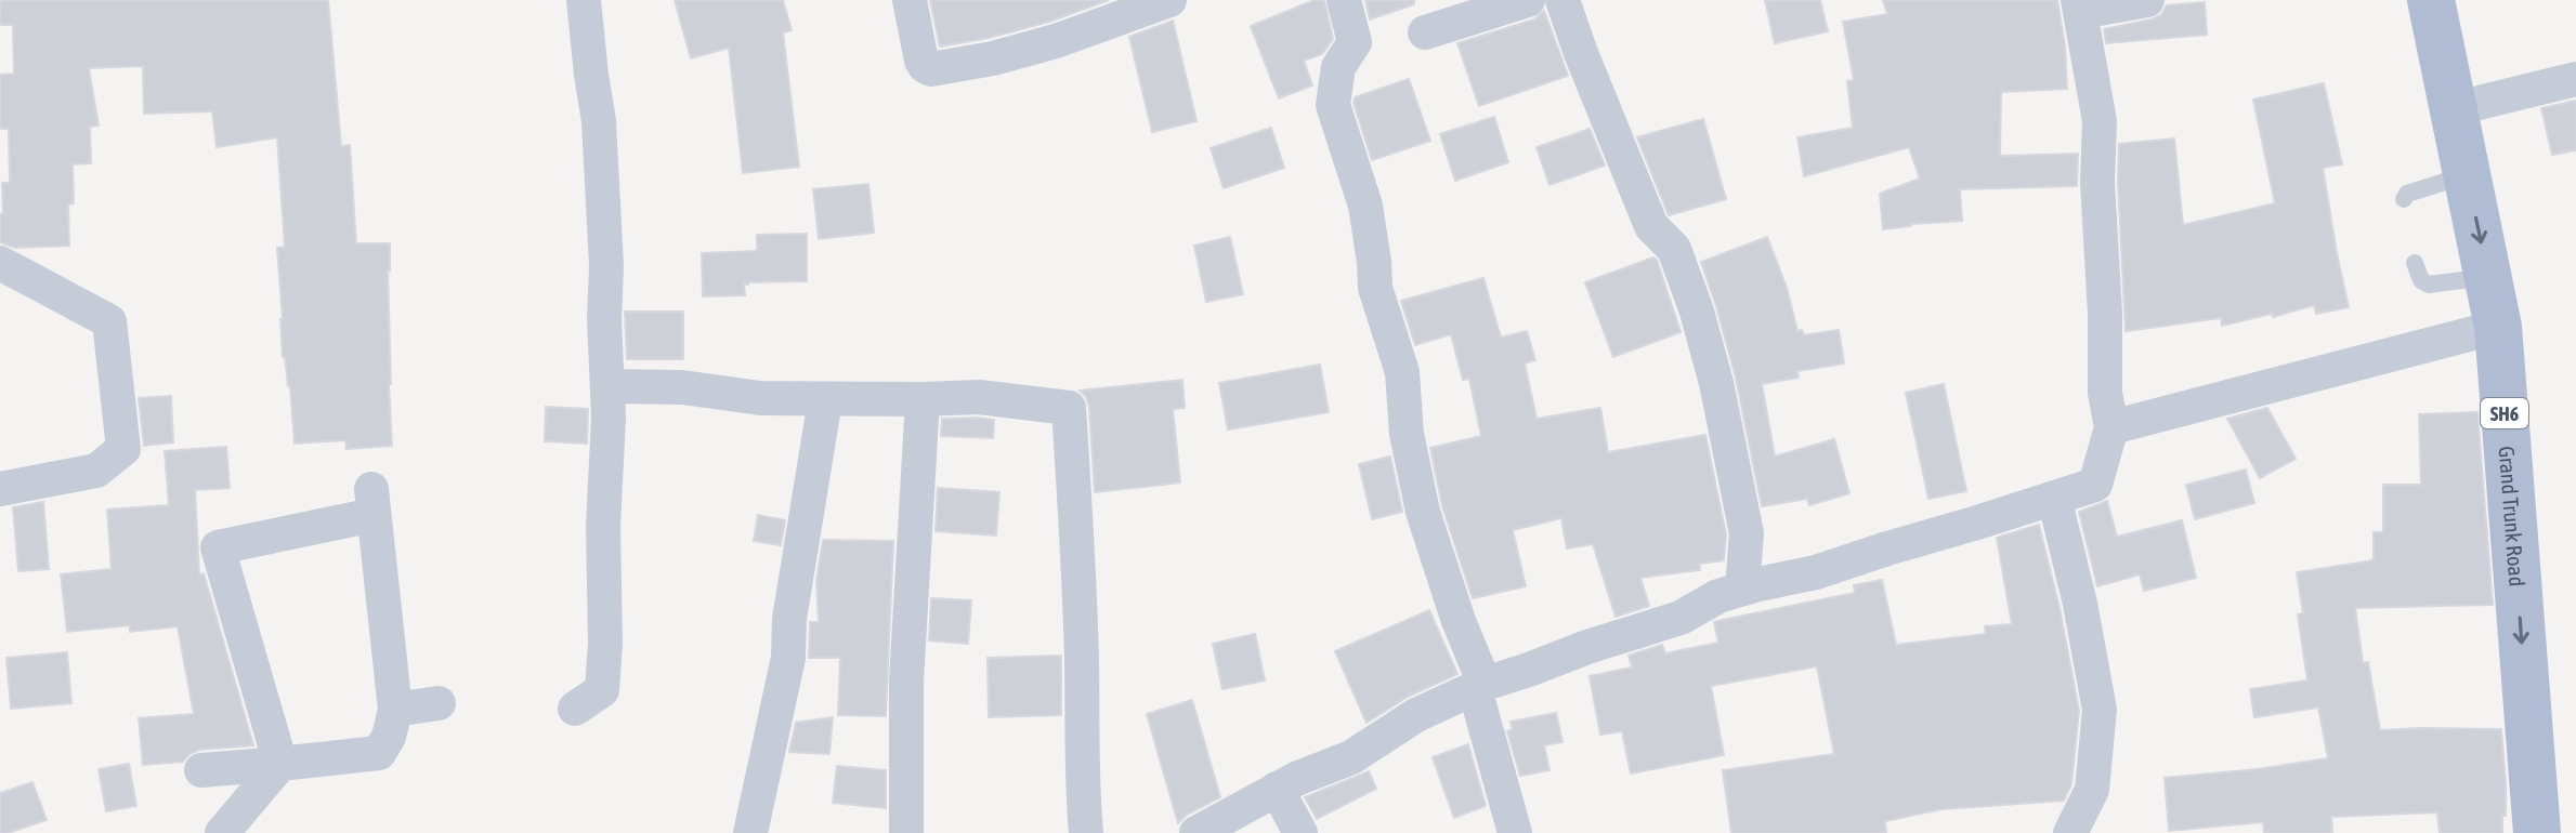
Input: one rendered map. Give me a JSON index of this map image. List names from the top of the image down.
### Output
{
  "streets": {
    "main road": ["SH6", "Grand Trunk Road"]
  },
  "one_way": ["Grand Trunk Road"]
}
